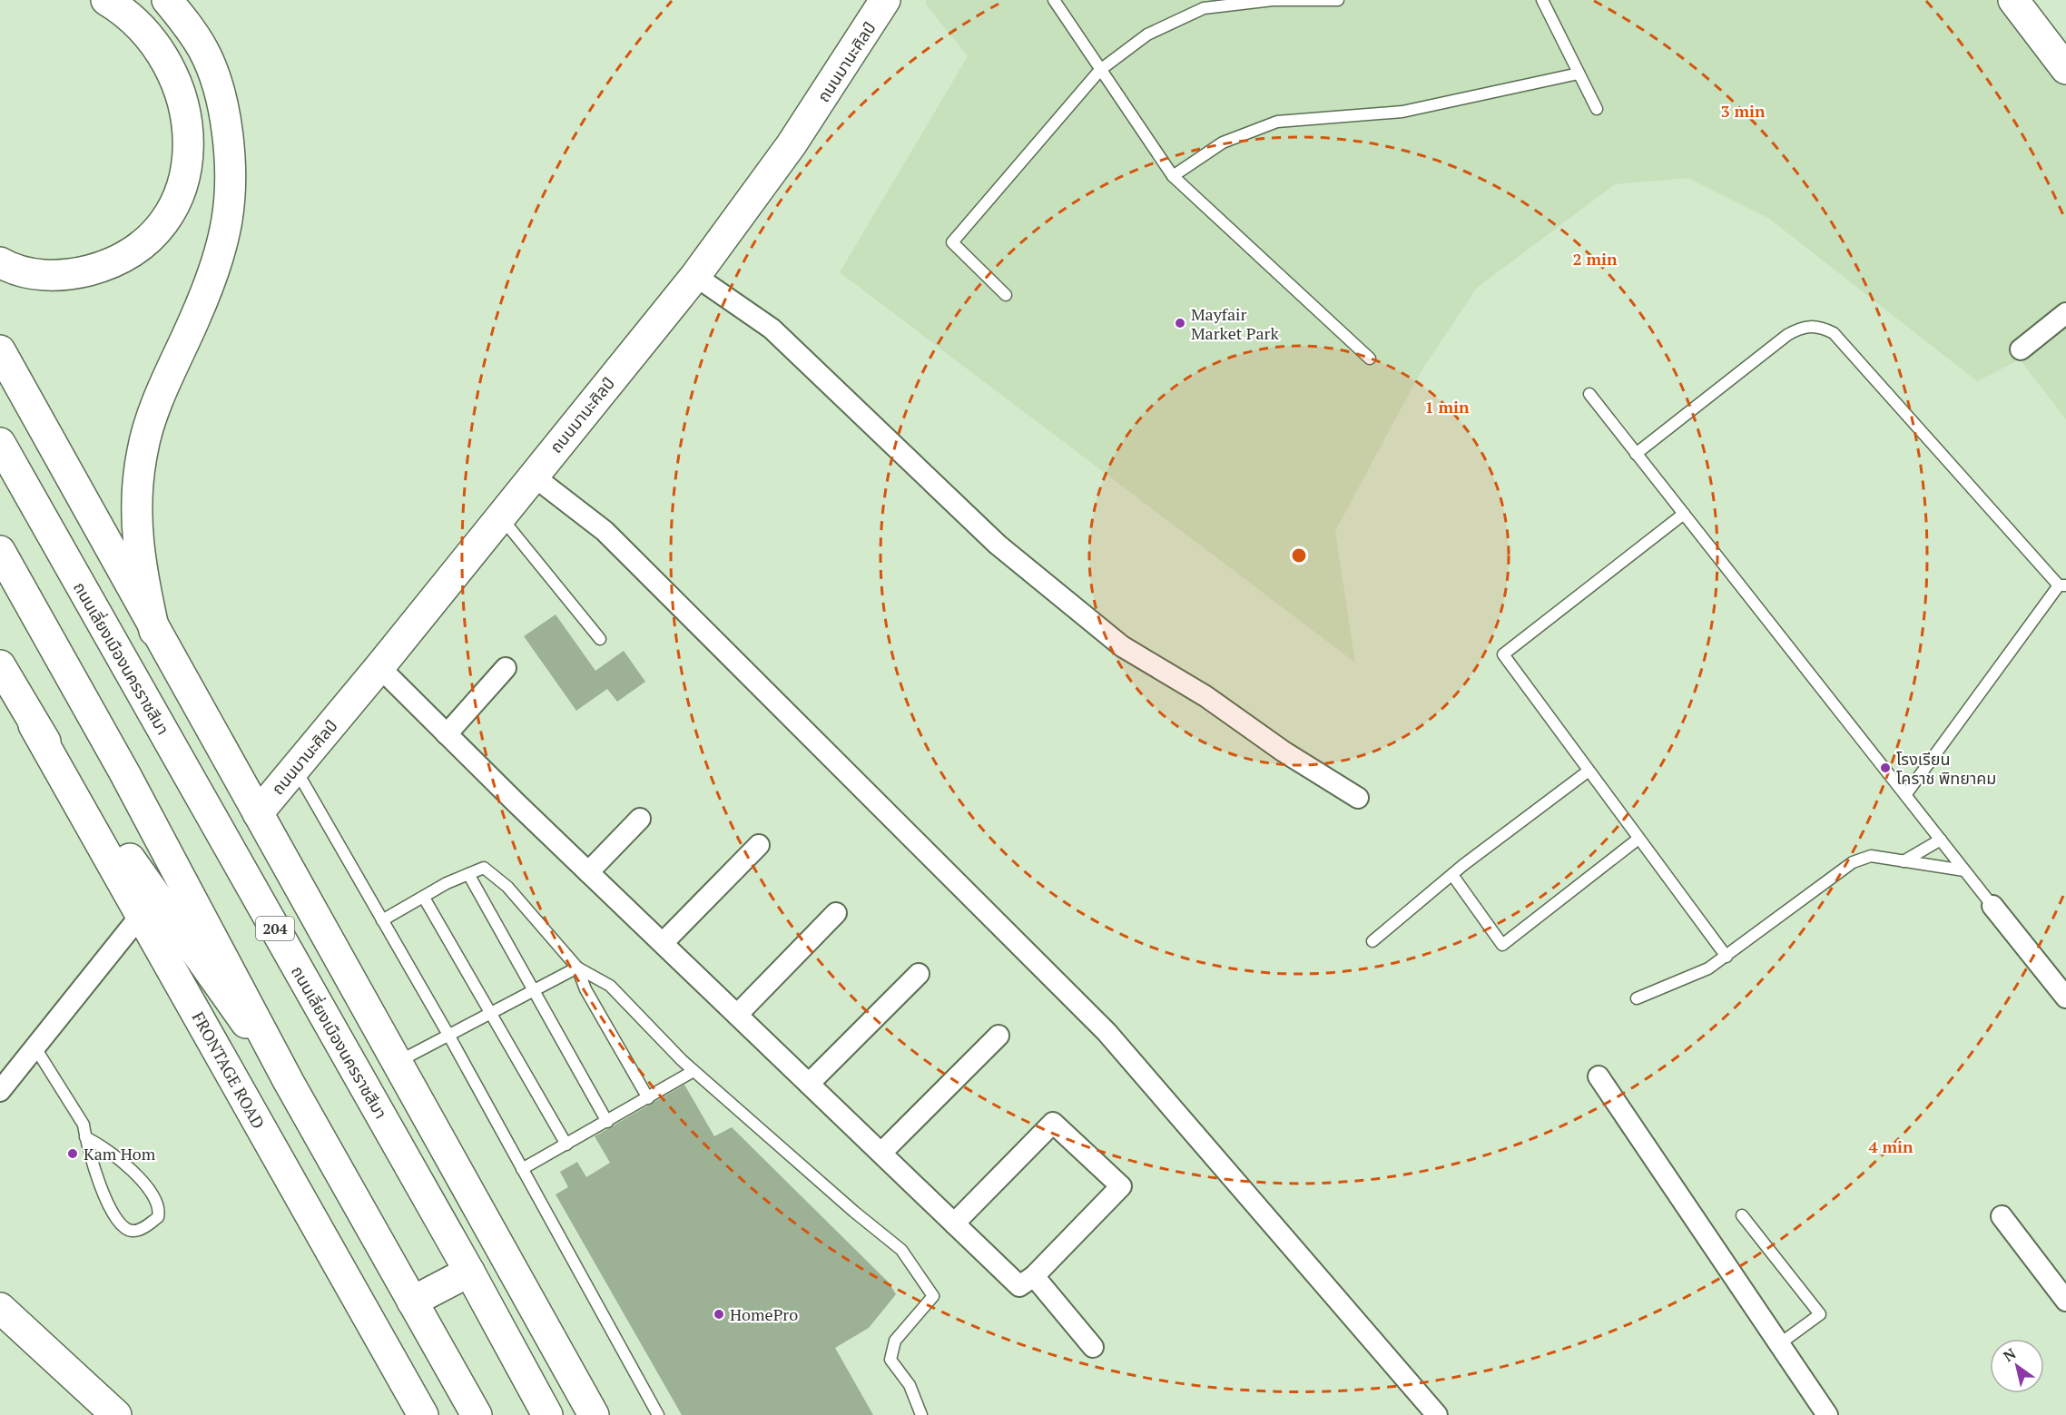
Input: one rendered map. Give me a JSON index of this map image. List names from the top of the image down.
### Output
{
  "streets": {
    "main road": [
      "ถนนมานะศิลป์",
      "ถนนเลี่ยงเมืองนครราชสีมา",
      "204",
      "FRONTAGE ROAD"
    ]
  },
  "places": [
    "Mayfair Market Park",
    "โรงเรียน โคราช พิทยาคม",
    "Kam Hom",
    "HomePro"
  ],
  "north": "top left",
  "rings": [
    "3 min",
    "2 min",
    "1 min",
    "4 min"
  ]
}
